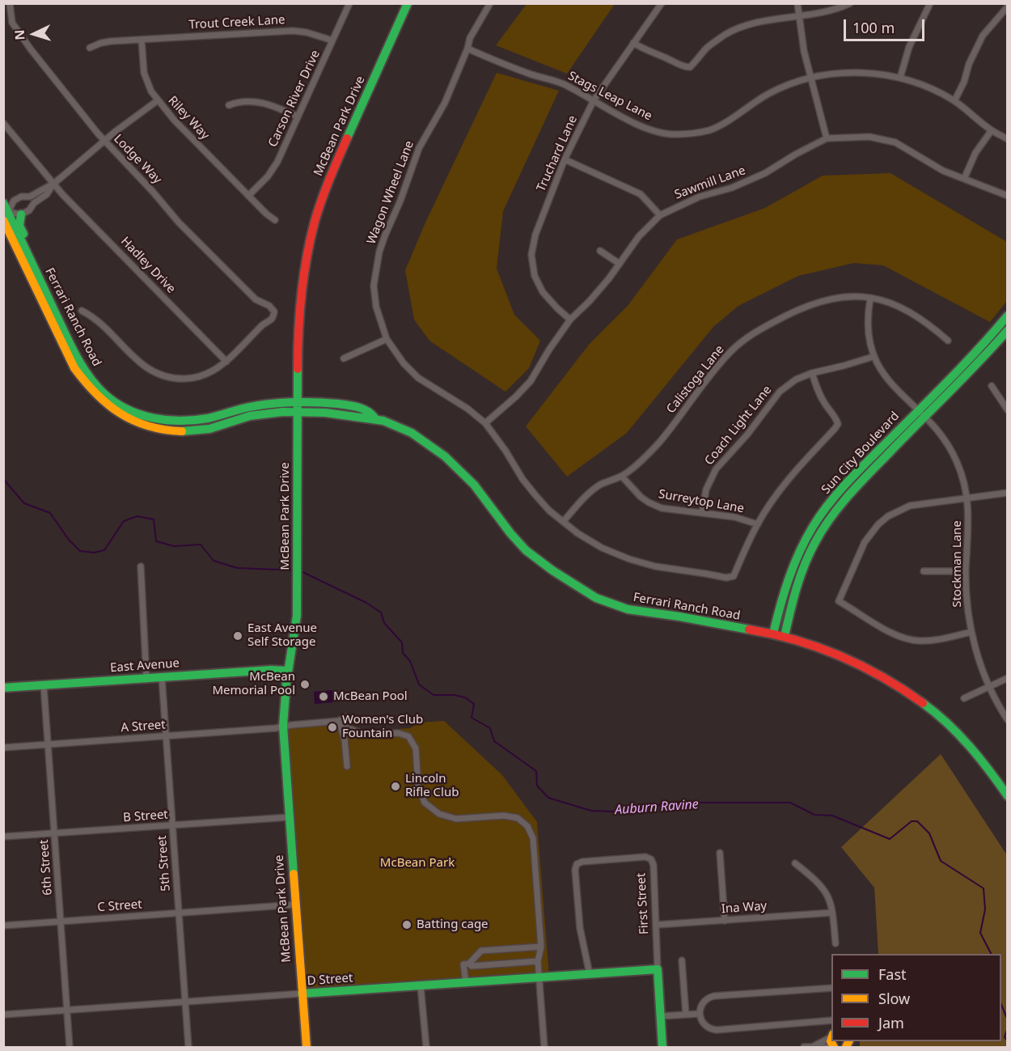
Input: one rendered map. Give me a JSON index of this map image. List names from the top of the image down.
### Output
{
  "streets": {
    "main road": [
      "McBean Park Drive",
      "Ferrari Ranch Road",
      "Sun City Boulevard",
      "East Avenue",
      "First Street",
      "D Street"
    ],
    "street": [
      "Trout Creek Lane",
      "Stags Leap Lane",
      "Carson River Drive",
      "Riley Way",
      "Truchard Lane",
      "Lodge Way",
      "Sawmill Lane",
      "Wagon Wheel Lane",
      "Hadley Drive",
      "Calistoga Lane",
      "Coach Light Lane",
      "Surreytop Lane",
      "Stockman Lane",
      "A Street",
      "B Street",
      "5th Street",
      "6th Street",
      "C Street",
      "Ina Way"
    ]
  },
  "crossings": [
    ["Trout Creek Lane", "Carson River Drive"],
    ["Trout Creek Lane", "Riley Way"],
    ["Stags Leap Lane", "Truchard Lane"],
    ["Stags Leap Lane", "Wagon Wheel Lane"],
    ["Carson River Drive", "Riley Way"],
    ["McBean Park Drive", "Ferrari Ranch Road"],
    ["McBean Park Drive", "East Avenue"],
    ["McBean Park Drive", "A Street"],
    ["McBean Park Drive", "B Street"],
    ["McBean Park Drive", "C Street"],
    ["McBean Park Drive", "D Street"],
    ["Truchard Lane", "Sawmill Lane"],
    ["Lodge Way", "Hadley Drive"],
    ["Sawmill Lane", "Wagon Wheel Lane"],
    ["Wagon Wheel Lane", "Calistoga Lane"],
    ["Wagon Wheel Lane", "Coach Light Lane"],
    ["Wagon Wheel Lane", "Surreytop Lane"],
    ["Ferrari Ranch Road", "Sun City Boulevard"],
    ["Calistoga Lane", "Surreytop Lane"],
    ["Coach Light Lane", "Surreytop Lane"],
    ["Coach Light Lane", "Stockman Lane"],
    ["Sun City Boulevard", "Stockman Lane"],
    ["East Avenue", "5th Street"],
    ["East Avenue", "6th Street"],
    ["A Street", "5th Street"],
    ["A Street", "6th Street"],
    ["B Street", "5th Street"],
    ["B Street", "6th Street"],
    ["5th Street", "C Street"],
    ["5th Street", "D Street"],
    ["6th Street", "C Street"],
    ["6th Street", "D Street"],
    ["First Street", "Ina Way"],
    ["First Street", "D Street"]
  ],
  "water": ["Auburn Ravine"],
  "parks": ["McBean Park"],
  "places": [
    "East Avenue Self Storage",
    "McBean Memorial Pool",
    "McBean Pool",
    "Women's Club Fountain",
    "Lincoln Rifle Club",
    "Batting cage"
  ],
  "legend": ["Fast", "Slow", "Jam"],
  "scale_bar": "100 m",
  "north": "left"
}
